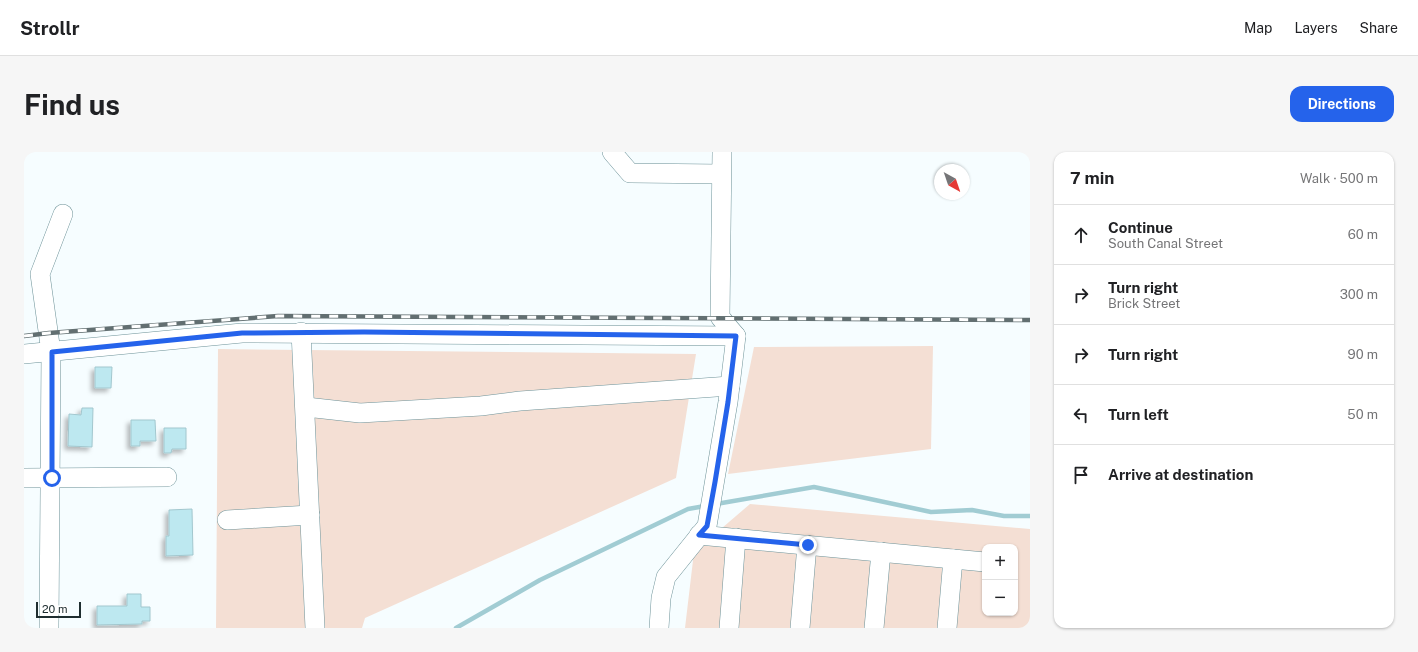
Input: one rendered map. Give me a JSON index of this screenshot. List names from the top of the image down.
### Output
{
  "scale_bar": "20 m",
  "north": "bottom right",
  "page": {
    "header": "Strollr",
    "nav": ["Map", "Layers", "Share"],
    "buttons": "Directions",
    "title": "Find us",
    "heading": ["7 min", "Walk · 500 m"],
    "list": [
      ["Continue", "South Canal Street", "60 m"],
      ["Turn right", "Brick Street", "300 m"],
      ["Turn right", "90 m"],
      ["Turn left", "50 m"],
      "Arrive at destination"
    ],
    "map_buttons": ["+", "−"],
    "scale": "20 m"
  }
}
